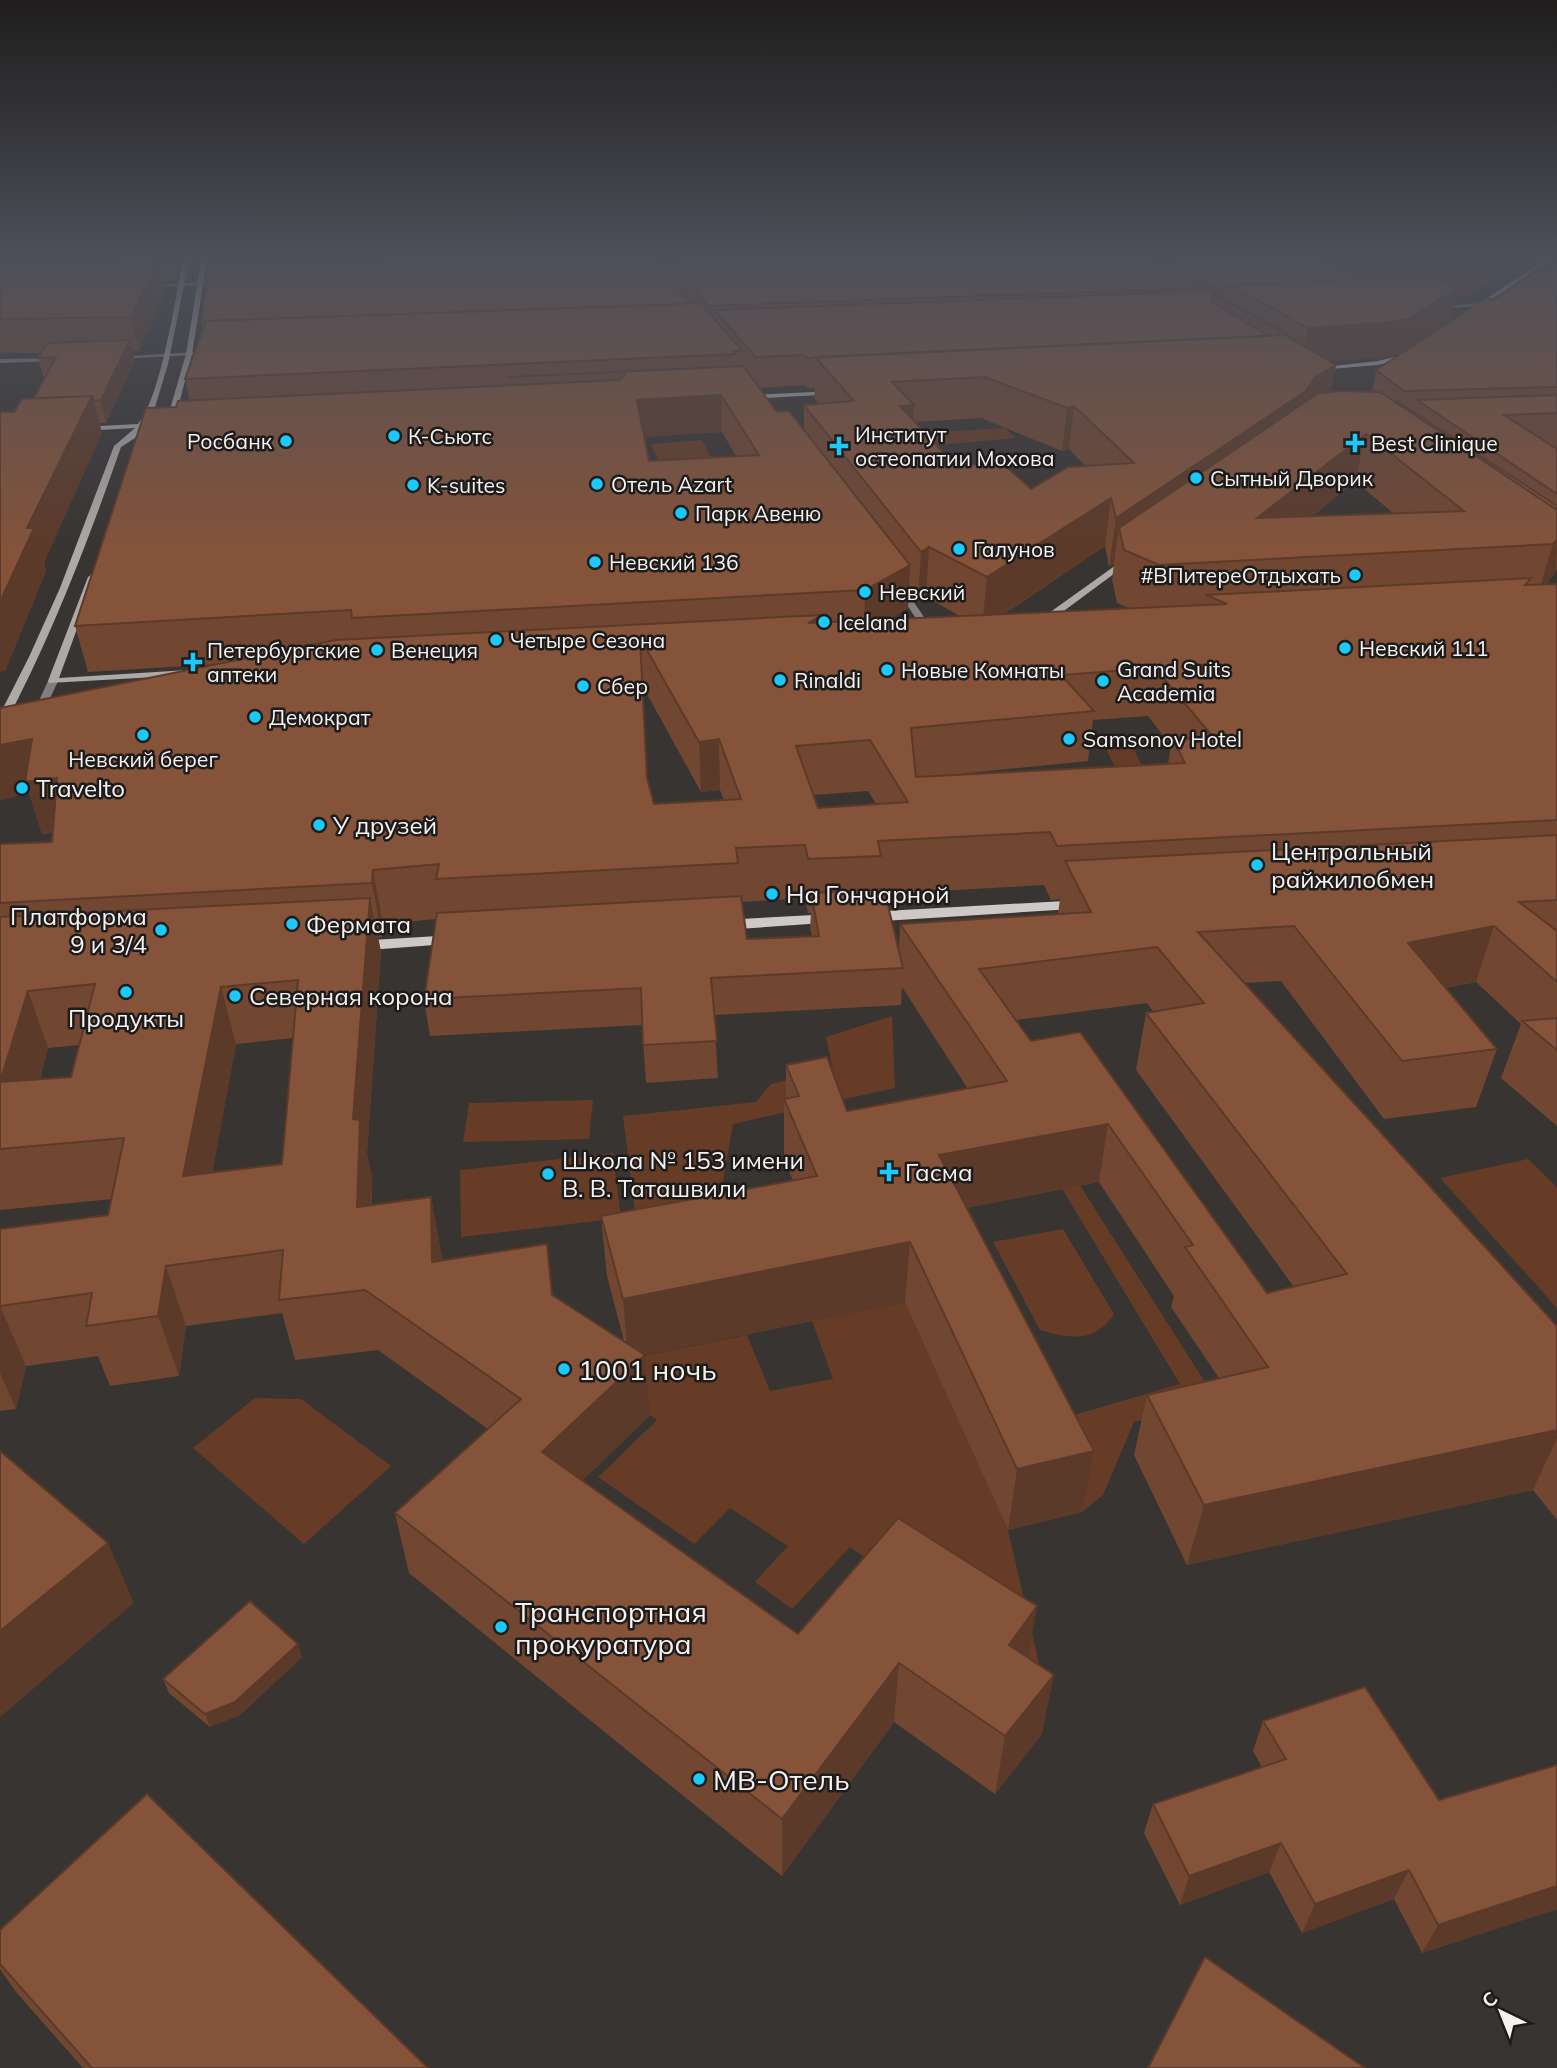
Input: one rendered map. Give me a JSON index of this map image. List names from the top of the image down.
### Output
{
  "places": {
    "other": [
      "К-Сьютс",
      "Росбанк",
      "Сытный Дворик",
      "Отель Azart",
      "K-suites",
      "Парк Авеню",
      "Галунов",
      "Невский 136",
      "#ВПитереОтдыхать",
      "Невский",
      "Iceland",
      "Четыре Сезона",
      "Невский 111",
      "Венеция",
      "Новые Комнаты",
      "Rinaldi",
      "Grand Suits Academia",
      "Сбер",
      "Демократ",
      "Невский берег",
      "Samsonov Hotel",
      "Travelto",
      "У друзей",
      "Центральный райжилобмен",
      "На Гончарной",
      "Фермата",
      "Платформа 9 и 3/4",
      "Продукты",
      "Северная корона",
      "Школа № 153 имени В. В. Таташвили",
      "1001 ночь",
      "Транспортная прокуратура",
      "МВ-Отель"
    ],
    "health": [
      "Best Clinique",
      "Институт остеопатии Мохова",
      "Петербургские аптеки",
      "Гасма"
    ]
  },
  "north": "top left"
}
